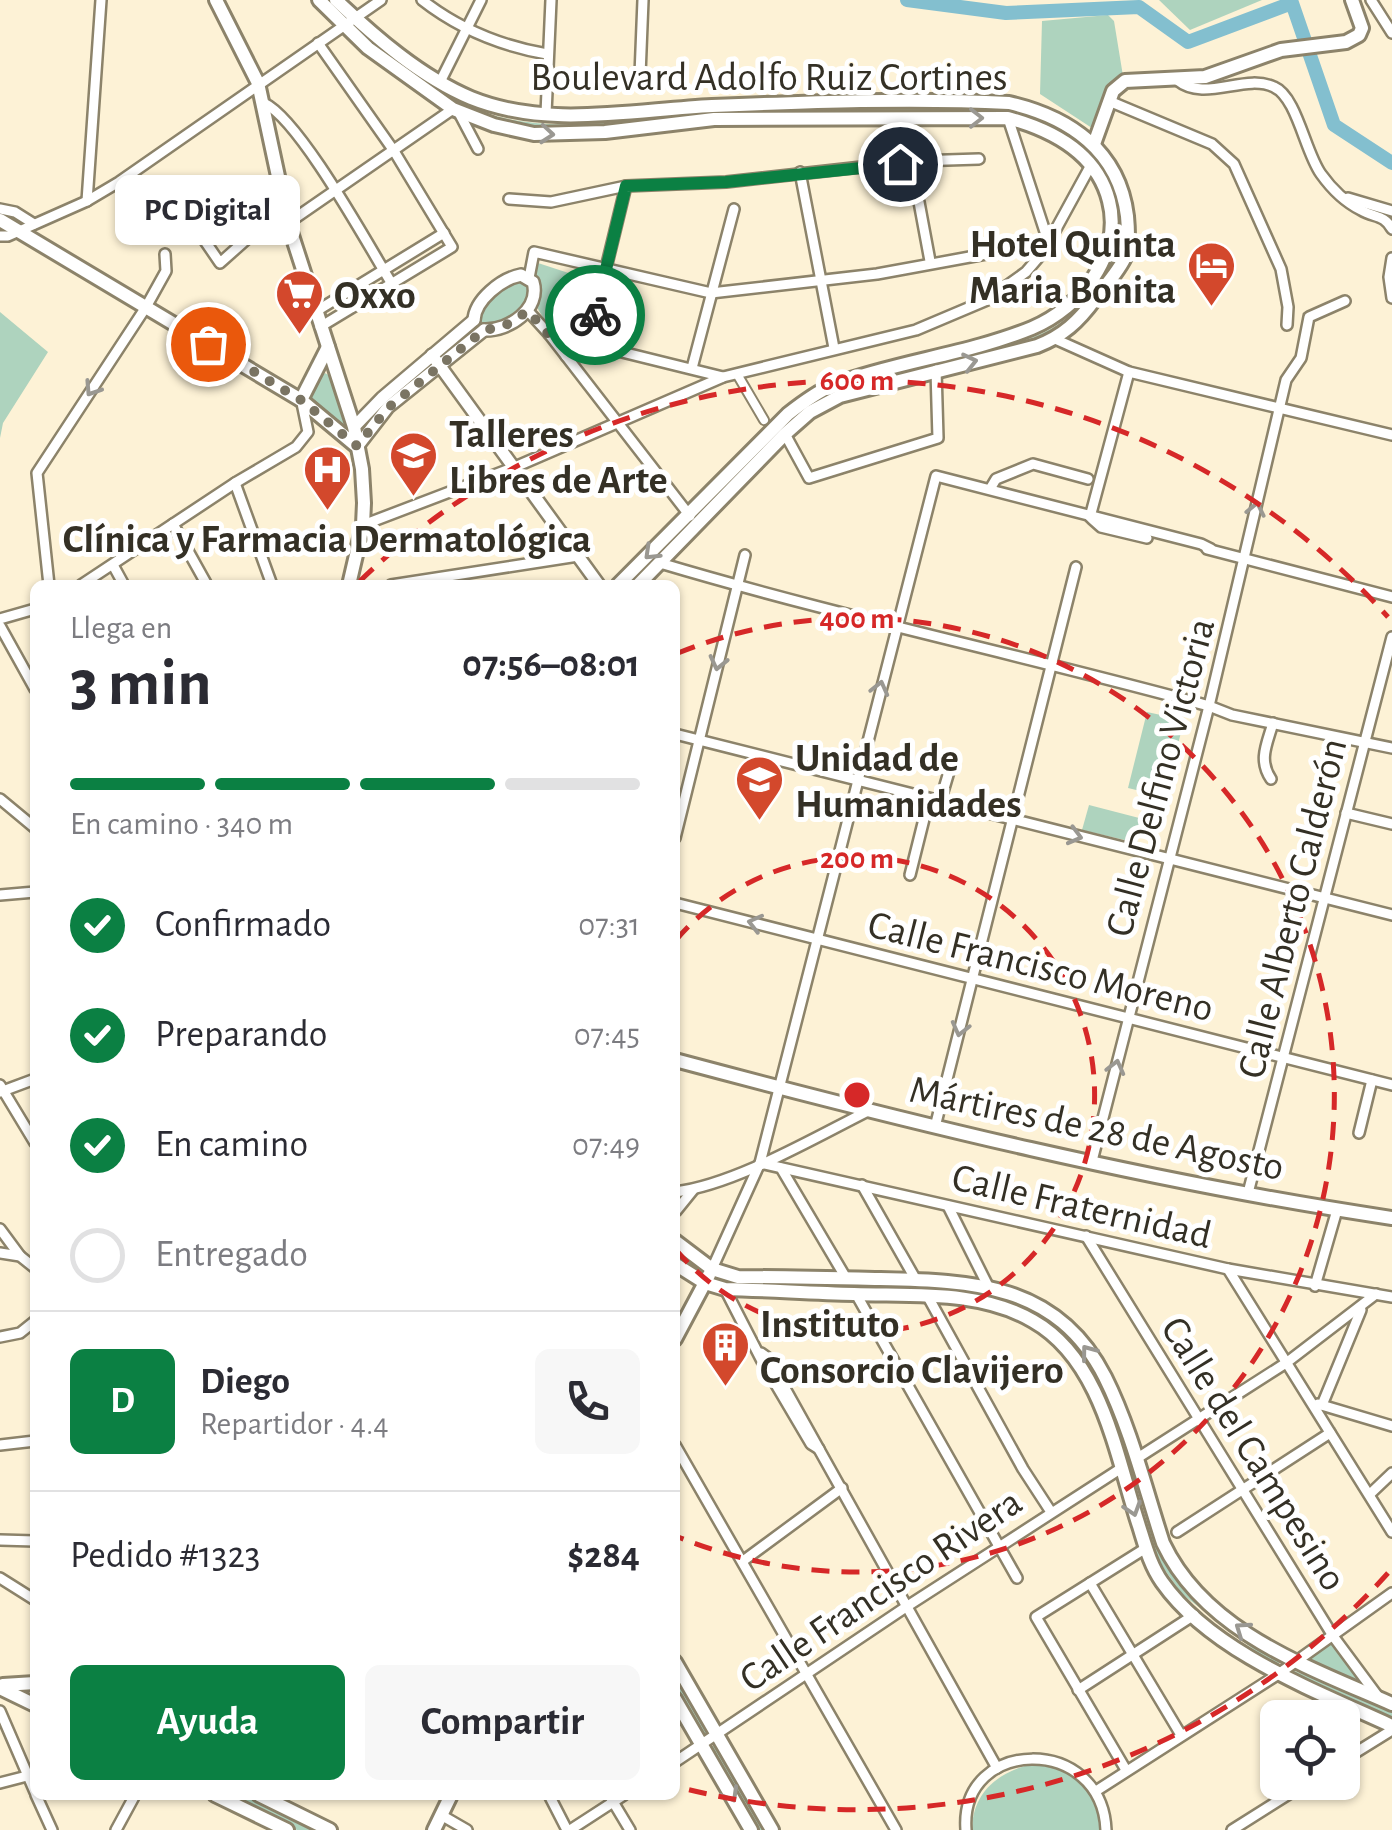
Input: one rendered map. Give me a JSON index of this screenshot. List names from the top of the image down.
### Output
{
  "streets": {
    "main road": ["Boulevard Adolfo Ruiz Cortines", "Mártires de 28 de Agosto"],
    "street": [
      "Calle Delfino Victoria",
      "Calle Alberto Calderón",
      "Calle Francisco Moreno",
      "Calle Fraternidad",
      "Calle del Campesino",
      "Calle Francisco Rivera"
    ]
  },
  "crossings": [
    ["Calle Delfino Victoria", "Calle Francisco Moreno"],
    ["Calle Delfino Victoria", "Mártires de 28 de Agosto"],
    ["Calle Alberto Calderón", "Calle Francisco Moreno"],
    ["Calle Alberto Calderón", "Mártires de 28 de Agosto"],
    ["Calle Fraternidad", "Calle del Campesino"]
  ],
  "places": {
    "hotel": ["Hotel Quinta Maria Bonita"],
    "supermarket": ["Oxxo"],
    "other": ["PC Digital"],
    "school or university": ["Talleres Libres de Arte", "Unidad de Humanidades"],
    "hospital": ["Clínica y Farmacia Dermatológica"],
    "building": ["Instituto Consorcio Clavijero"]
  },
  "page": {
    "bubble": "PC Digital",
    "heading": ["3 min", "Llega en", "07:56–08:01"],
    "panel": [
      "Diego",
      "Repartidor · 4.4",
      "Pedido #1323",
      "$284"
    ],
    "bar": "En camino · 340 m",
    "list": [
      ["Confirmado", "07:31"],
      ["Preparando", "07:45"],
      ["En camino", "07:49"],
      "Entregado"
    ],
    "round": "D",
    "buttons": ["Ayuda", "Compartir"]
  },
  "rings": ["600 m", "400 m", "200 m"]
}
